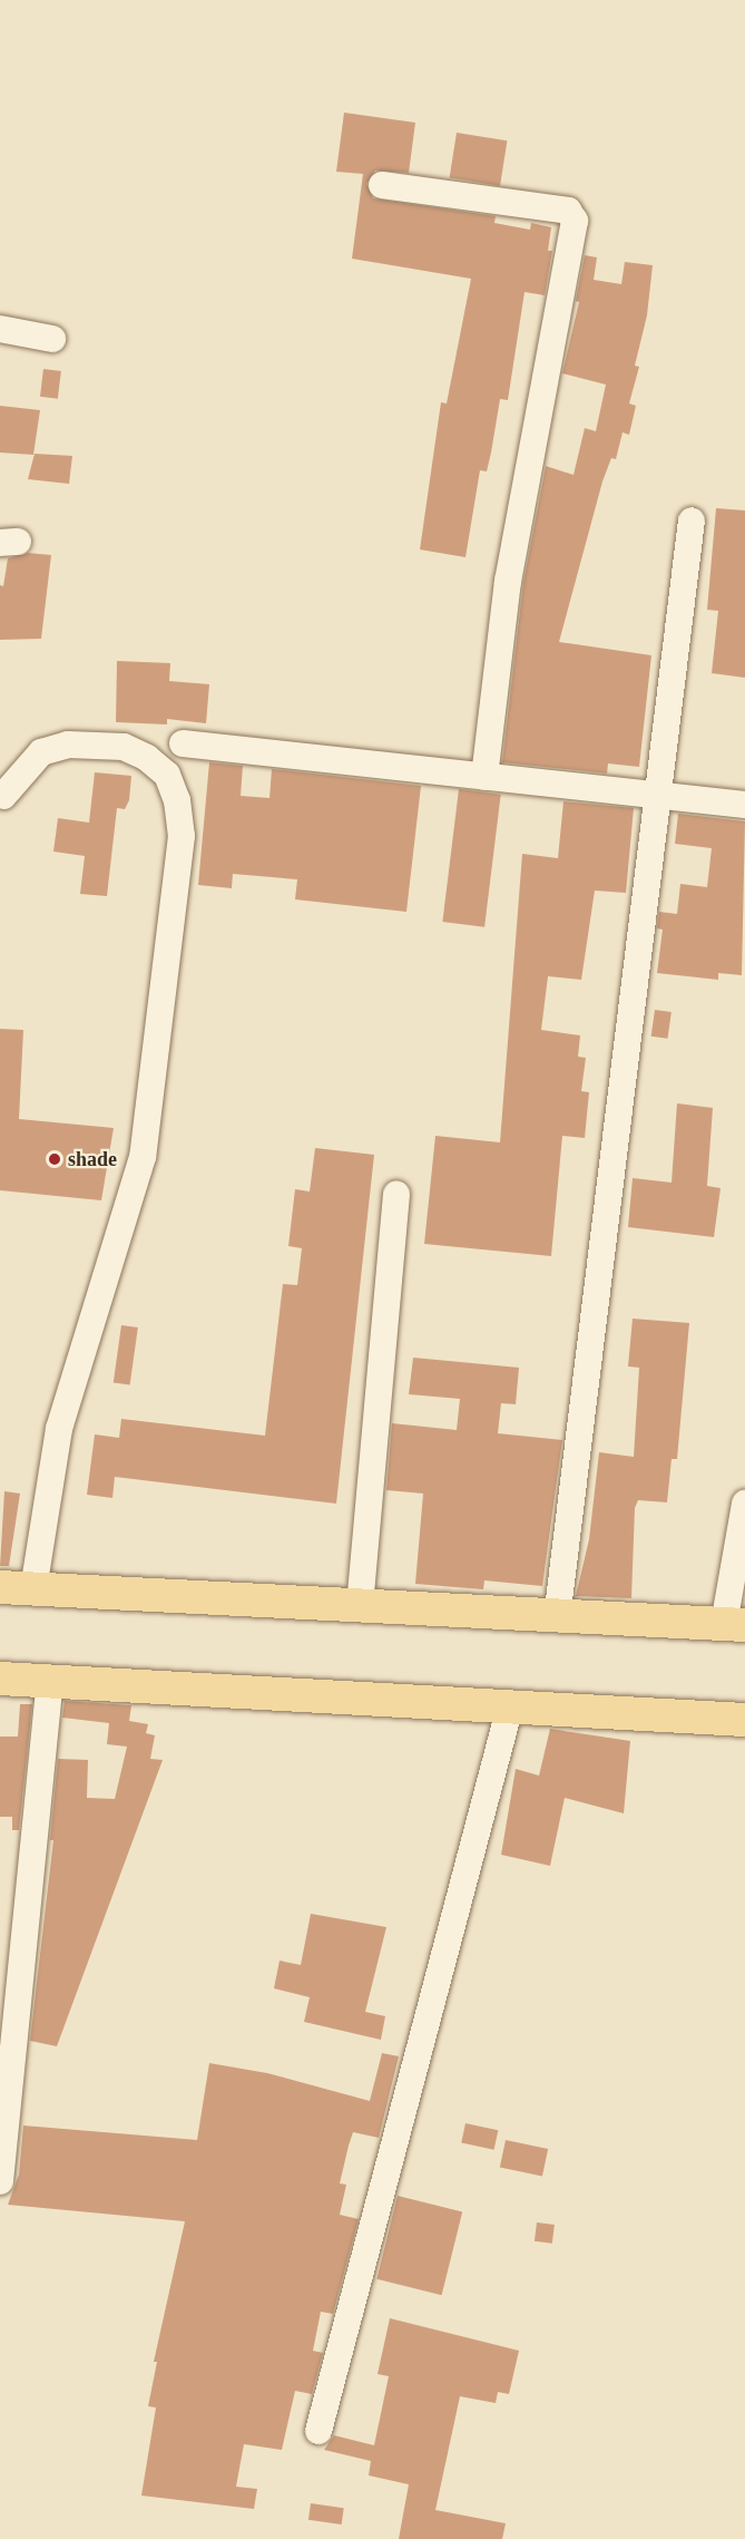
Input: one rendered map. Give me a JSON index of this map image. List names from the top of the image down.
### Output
{
  "places": ["shade"]
}
